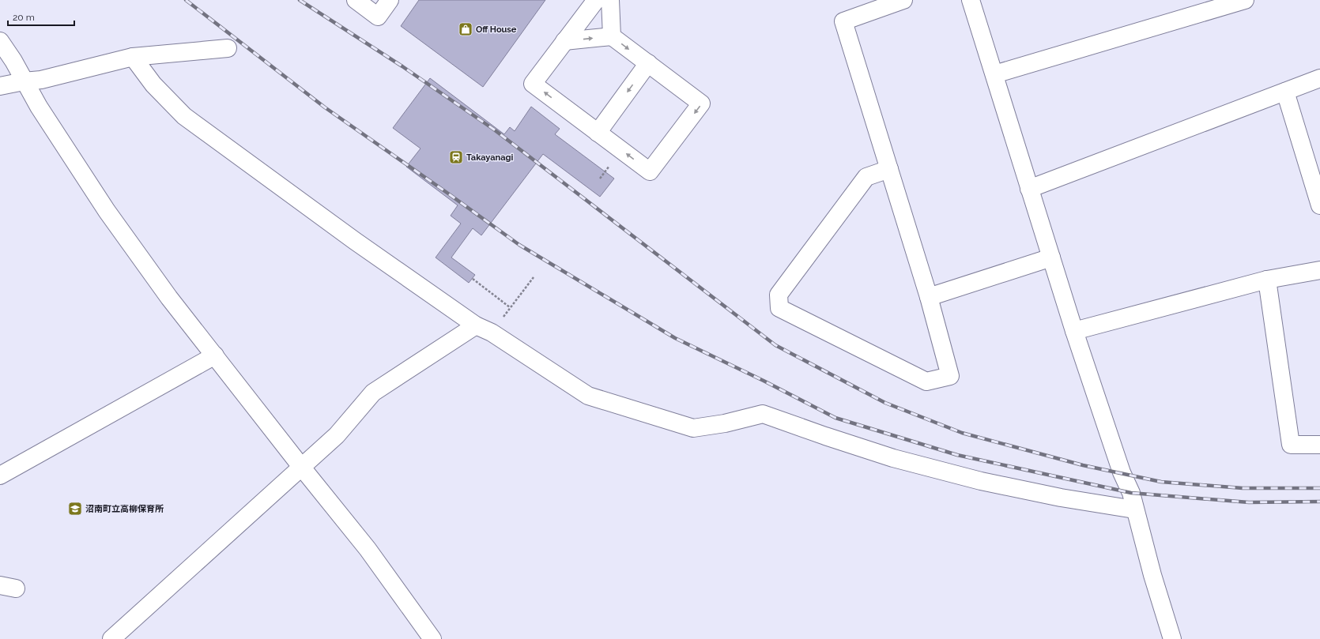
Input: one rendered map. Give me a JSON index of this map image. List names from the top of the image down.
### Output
{
  "places": {
    "shop": ["Off House"],
    "station": ["Takayanagi"],
    "school or university": ["沼南町立高柳保育所"]
  },
  "scale_bar": "20 m"
}
